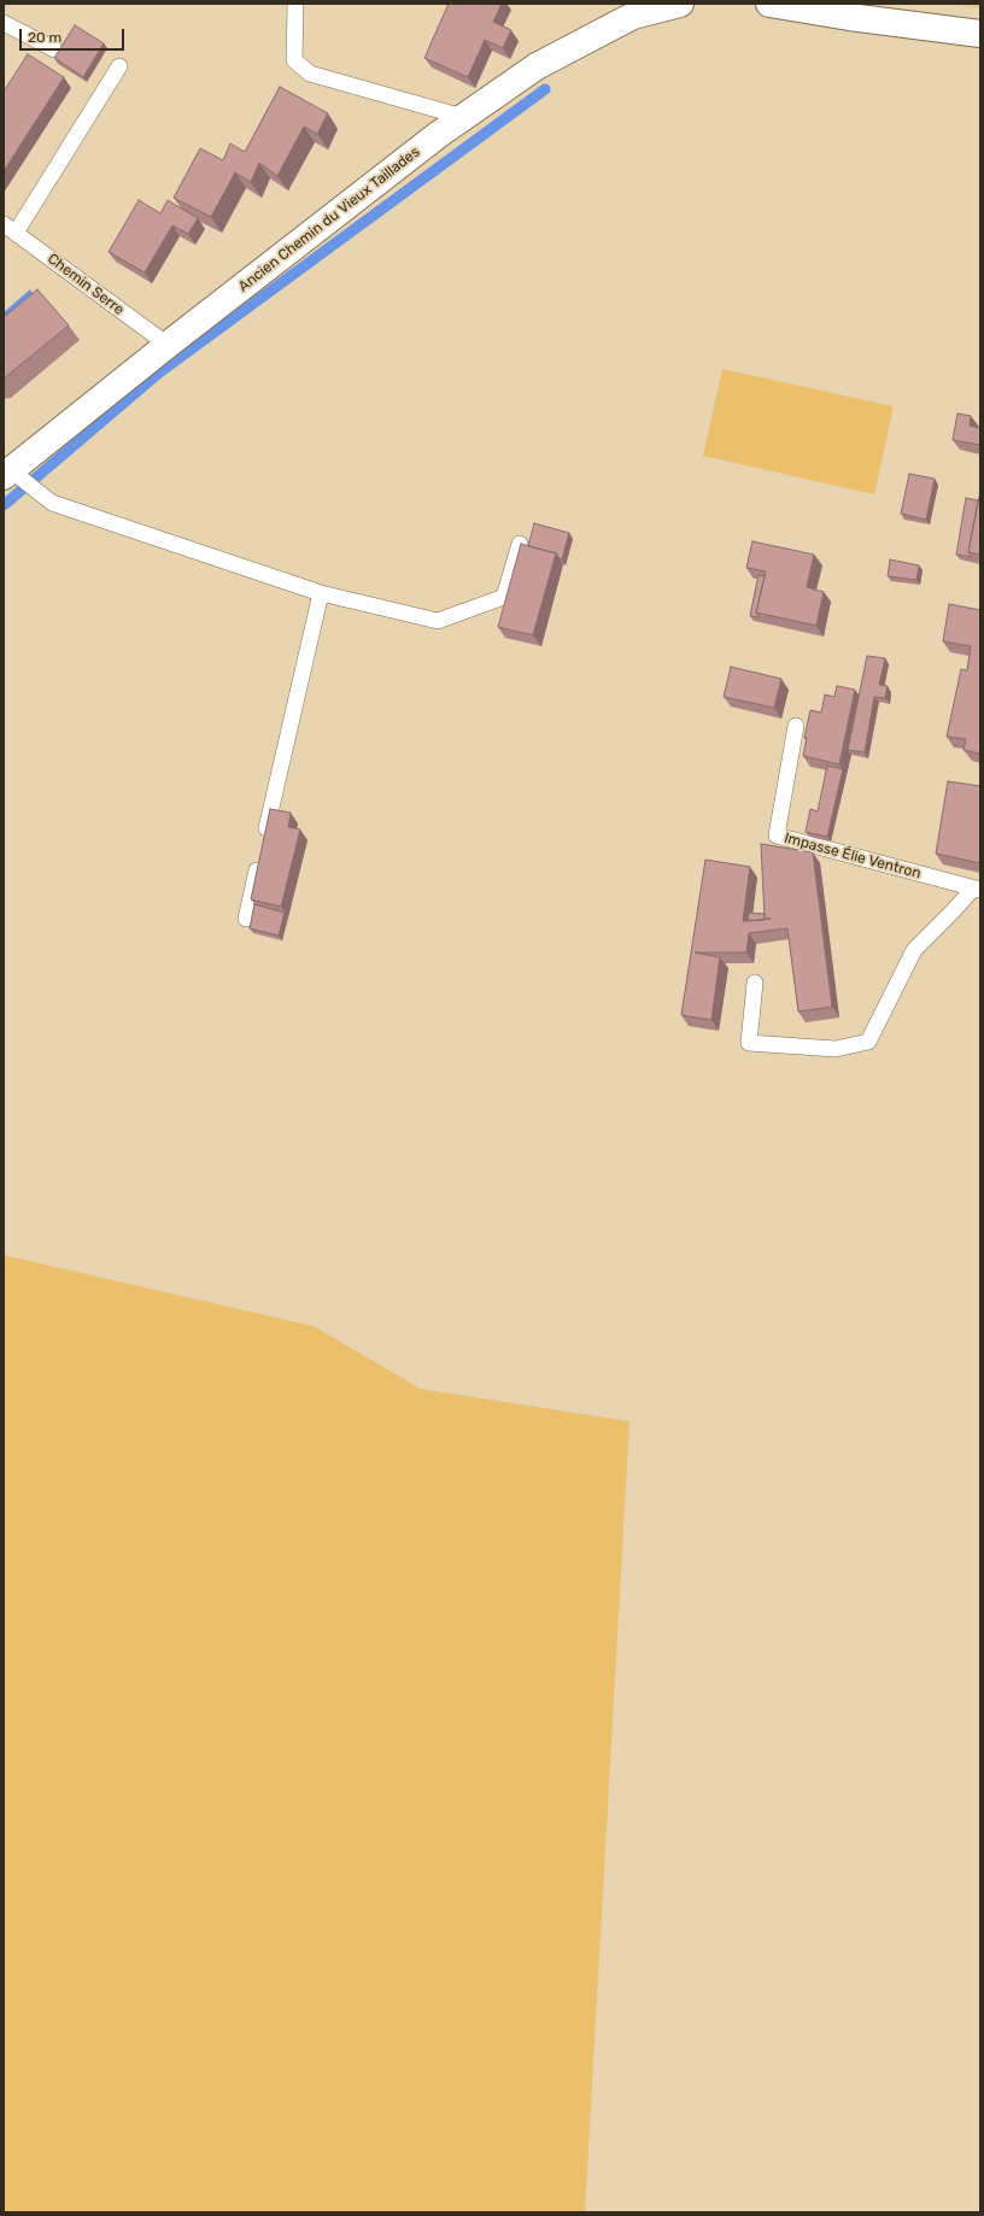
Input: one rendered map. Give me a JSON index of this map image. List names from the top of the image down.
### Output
{
  "streets": {
    "street": ["Ancien Chemin du Vieux Taillades"],
    "lane": ["Chemin Serre", "Impasse Élie Ventron"]
  },
  "crossings": [
    ["Ancien Chemin du Vieux Taillades", "Chemin Serre"]
  ],
  "scale_bar": "20 m"
}
